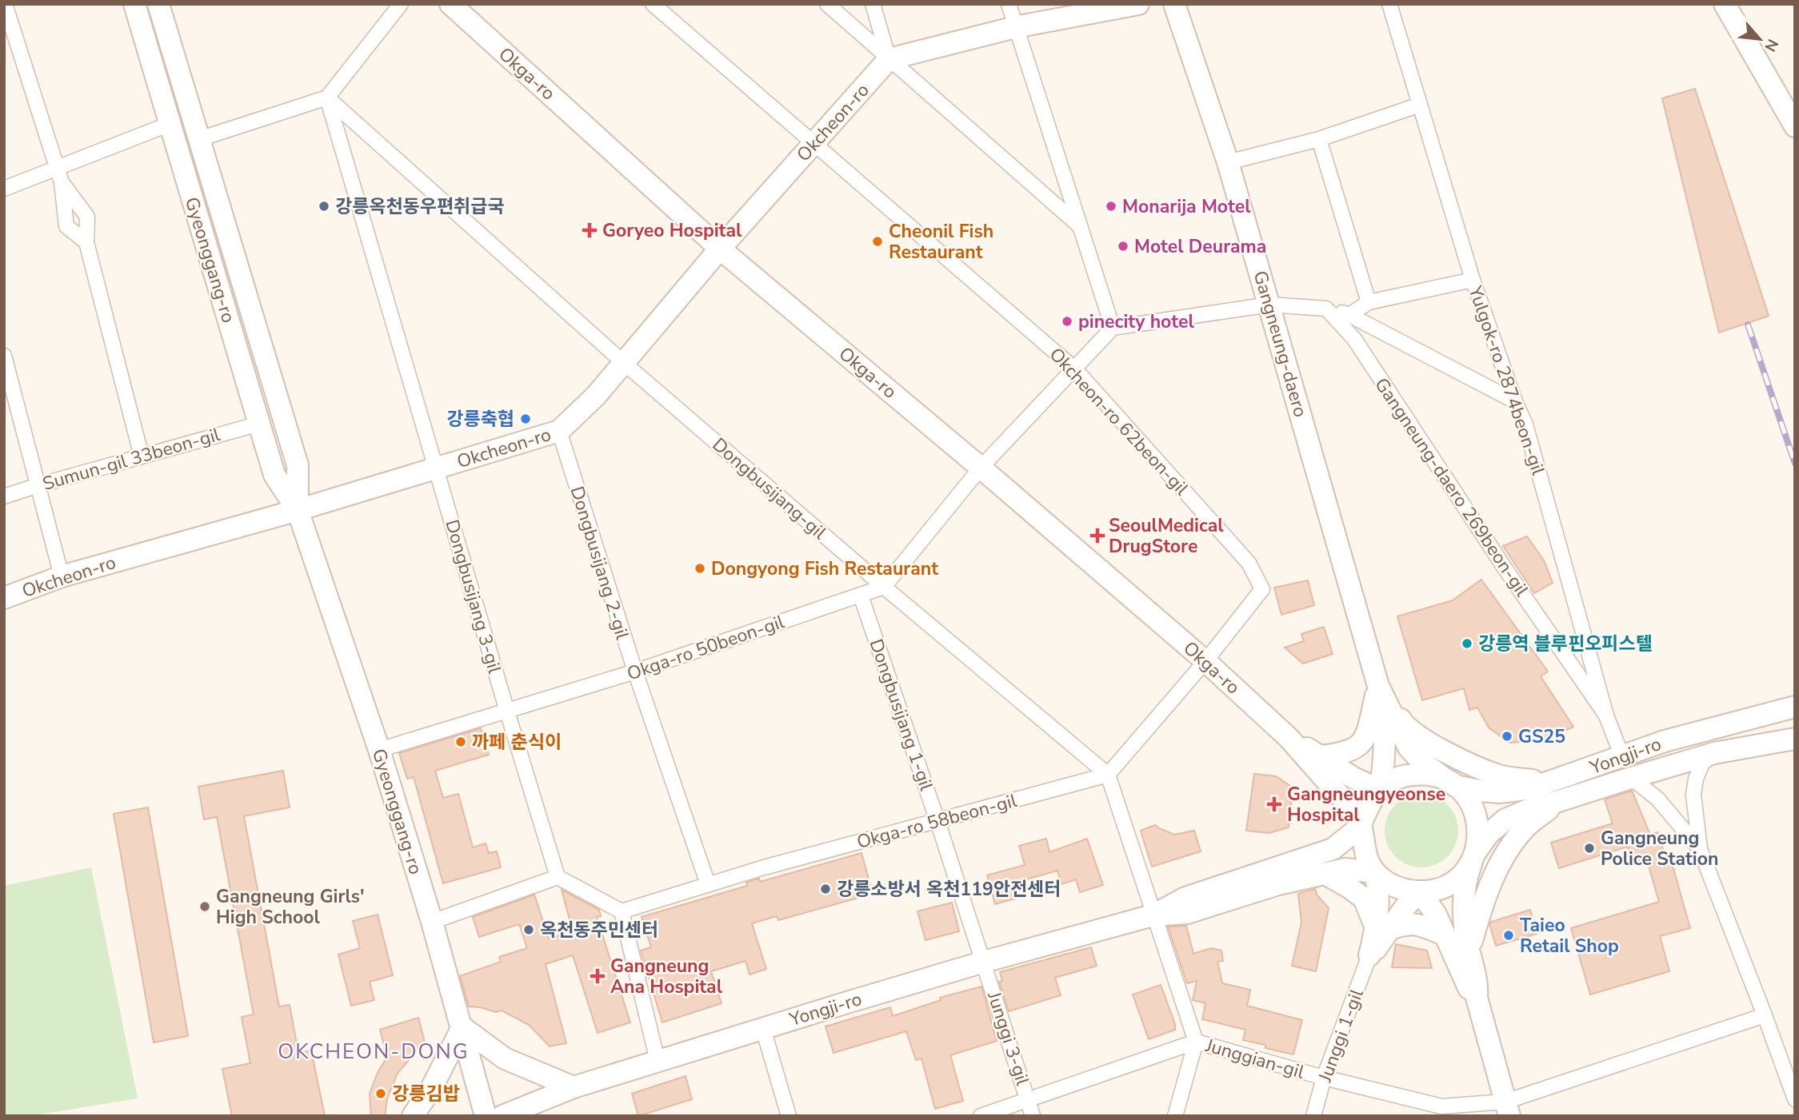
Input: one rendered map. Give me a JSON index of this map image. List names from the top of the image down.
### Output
{
  "streets": {
    "street": [
      "Okga-ro",
      "Okcheon-ro",
      "Gyeonggang-ro",
      "Gangneung-daero",
      "Yulgok-ro 2874beon-gil",
      "Okcheon-ro 62beon-gil",
      "Sumun-gil 33beon-gil",
      "Gangneung-daero 269beon-gil",
      "Dongbusijang-gil",
      "Dongbusijang 2-gil",
      "Dongbusijang 3-gil",
      "Okga-ro 50beon-gil",
      "Dongbusijang 1-gil",
      "Yongji-ro",
      "Okga-ro 58beon-gil",
      "Junggi 1-gil",
      "Junggi 3-gil",
      "Junggian-gil"
    ]
  },
  "crossings": [
    ["Okga-ro", "Okcheon-ro"],
    ["Okga-ro", "Okcheon-ro 62beon-gil"],
    ["Okcheon-ro", "Gyeonggang-ro"],
    ["Okcheon-ro", "Okcheon-ro 62beon-gil"],
    ["Okcheon-ro", "Dongbusijang-gil"],
    ["Okcheon-ro", "Dongbusijang 2-gil"],
    ["Okcheon-ro", "Dongbusijang 3-gil"],
    ["Gyeonggang-ro", "Sumun-gil 33beon-gil"],
    ["Gyeonggang-ro", "Okga-ro 50beon-gil"],
    ["Yulgok-ro 2874beon-gil", "Gangneung-daero 269beon-gil"],
    ["Yulgok-ro 2874beon-gil", "Yongji-ro"],
    ["Dongbusijang-gil", "Dongbusijang 3-gil"],
    ["Dongbusijang-gil", "Okga-ro 50beon-gil"],
    ["Dongbusijang-gil", "Okga-ro 58beon-gil"],
    ["Dongbusijang 2-gil", "Okga-ro 50beon-gil"],
    ["Dongbusijang 2-gil", "Okga-ro 58beon-gil"],
    ["Dongbusijang 3-gil", "Okga-ro 50beon-gil"],
    ["Okga-ro 50beon-gil", "Dongbusijang 1-gil"],
    ["Dongbusijang 1-gil", "Yongji-ro"],
    ["Dongbusijang 1-gil", "Okga-ro 58beon-gil"],
    ["Dongbusijang 1-gil", "Junggi 3-gil"],
    ["Yongji-ro", "Junggi 3-gil"],
    ["Junggi 1-gil", "Junggian-gil"],
    ["Junggi 3-gil", "Junggian-gil"]
  ],
  "districts": ["OKCHEON-DONG"],
  "places": {
    "other": [
      "강릉옥천동우편취급국",
      "Monarija Motel",
      "Cheonil Fish Restaurant",
      "Motel Deurama",
      "pinecity hotel",
      "강릉축협",
      "Dongyong Fish Restaurant",
      "강릉역 블루핀오피스텔",
      "GS25",
      "까페 춘식이",
      "Gangneung Police Station",
      "강릉소방서 옥천119안전센터",
      "Gangneung Girls' High School",
      "옥천동주민센터",
      "Taieo Retail Shop",
      "강릉김밥"
    ],
    "health": [
      "Goryeo Hospital",
      "SeoulMedical DrugStore",
      "Gangneungyeonse Hospital",
      "Gangneung Ana Hospital"
    ]
  },
  "north": "bottom right"
}
